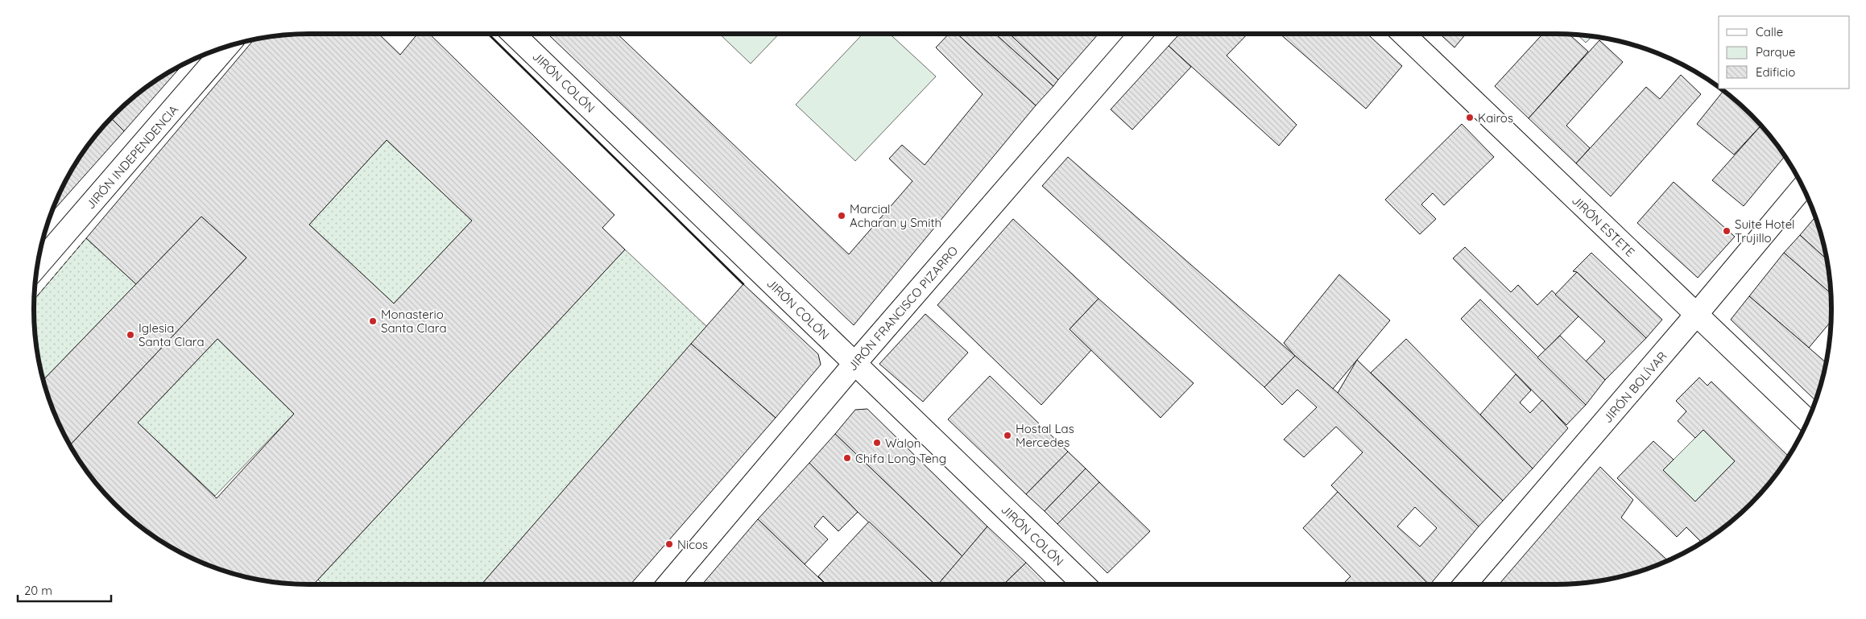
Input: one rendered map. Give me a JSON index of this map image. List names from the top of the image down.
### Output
{
  "streets": {
    "street": [
      "JIRÓN COLÓN",
      "JIRÓN INDEPENDENCIA",
      "JIRÓN ESTETE",
      "JIRÓN FRANCISCO PIZARRO",
      "JIRÓN BOLÍVAR"
    ]
  },
  "crossings": [
    ["JIRÓN COLÓN", "JIRÓN FRANCISCO PIZARRO"],
    ["JIRÓN ESTETE", "JIRÓN BOLÍVAR"]
  ],
  "places": [
    "Kairos",
    "Marcial Acharan y Smith",
    "Suite Hotel Trujillo",
    "Monasterio Santa Clara",
    "Iglesia Santa Clara",
    "Hostal Las Mercedes",
    "Walon",
    "Chifa Long Teng",
    "Nicos"
  ],
  "legend": ["Calle", "Parque", "Edificio"],
  "scale_bar": "20 m"
}
